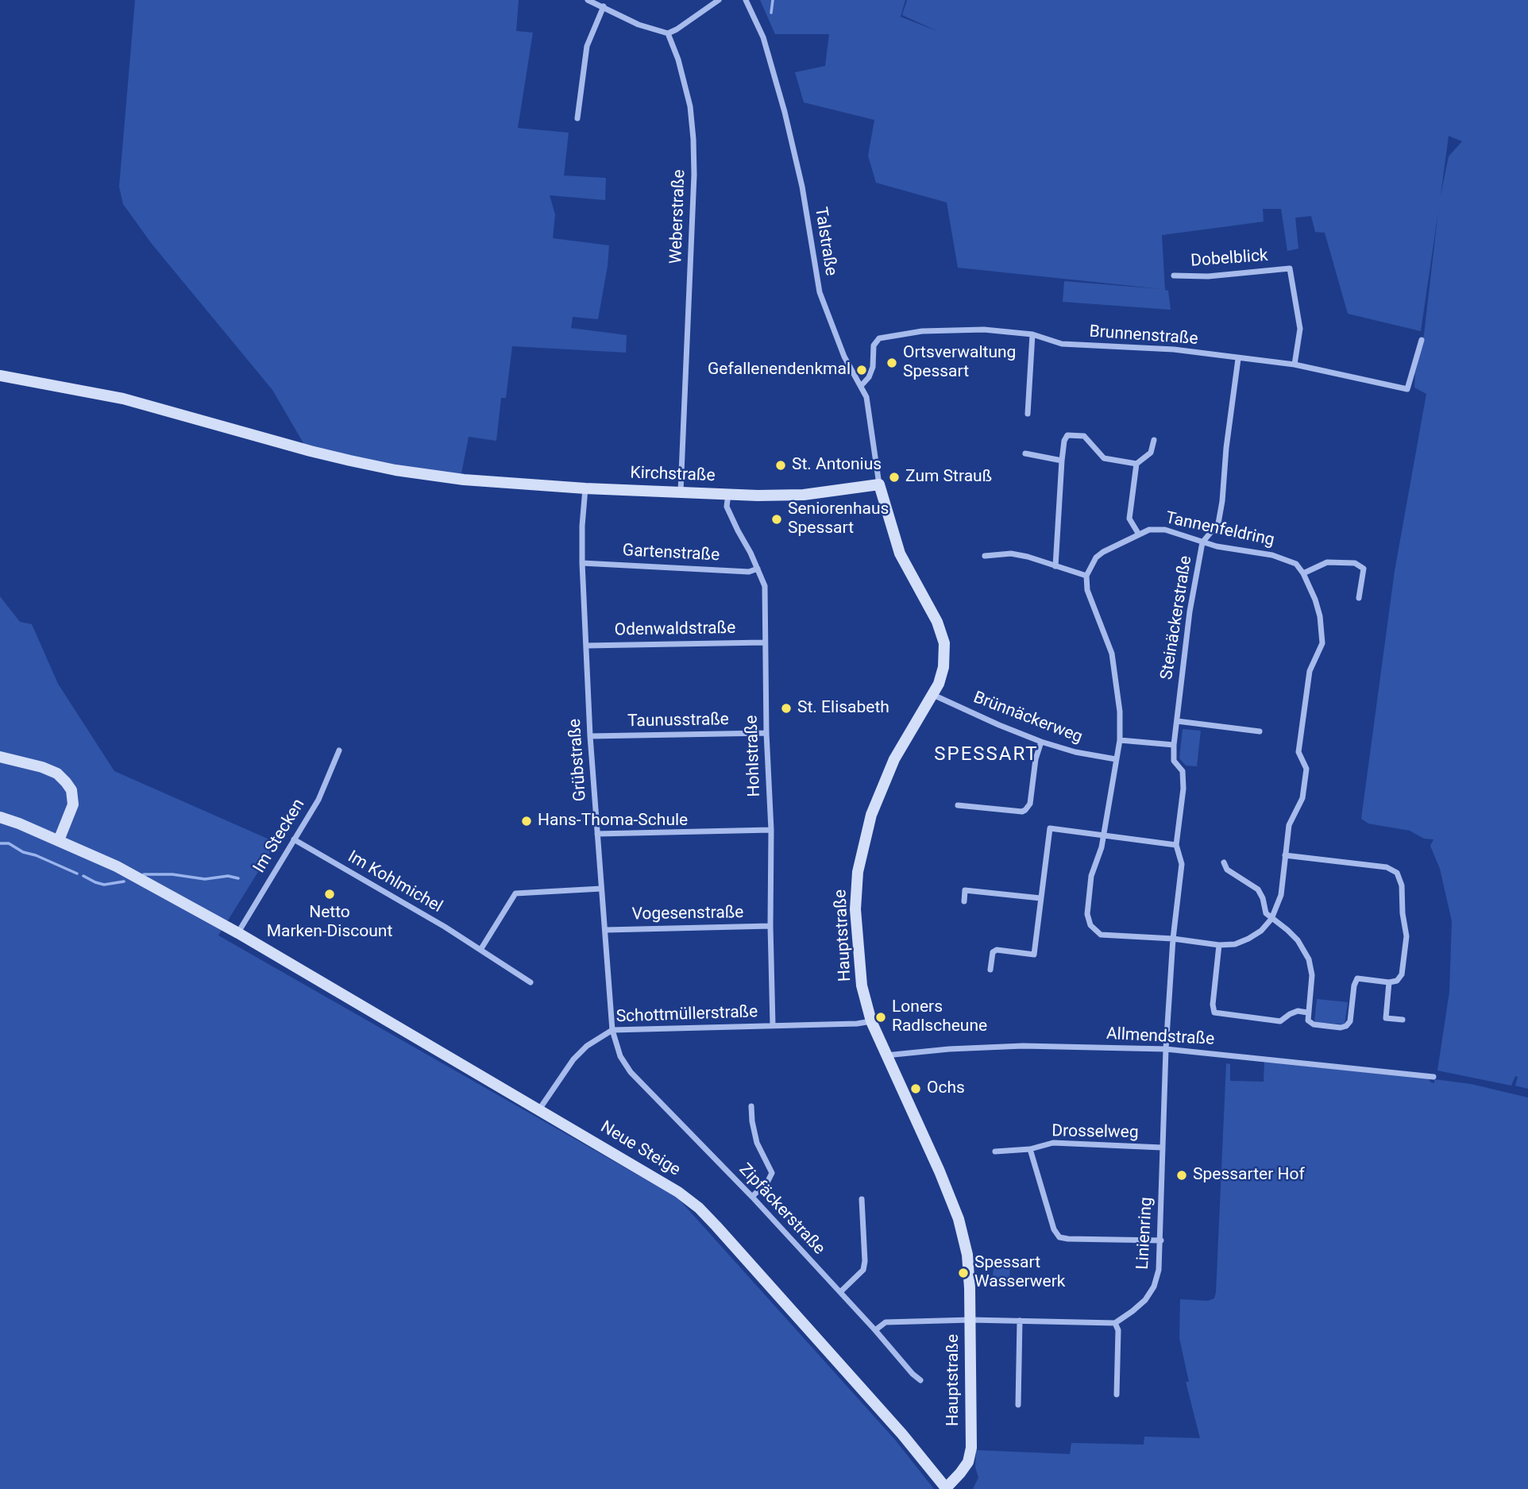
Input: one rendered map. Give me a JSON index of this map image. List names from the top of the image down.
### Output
{
  "streets": {
    "street": [
      "Weberstraße",
      "Talstraße",
      "Dobelblick",
      "Brunnenstraße",
      "Kirchstraße",
      "Tannenfeldring",
      "Gartenstraße",
      "Steinäckerstraße",
      "Odenwaldstraße",
      "Brünnäckerweg",
      "Taunusstraße",
      "Hohlstraße",
      "Grübstraße",
      "Im Stecken",
      "Im Kohlmichel",
      "Vogesenstraße",
      "Hauptstraße",
      "Schottmüllerstraße",
      "Allmendstraße",
      "Drosselweg",
      "Neue Steige",
      "Zipfäckerstraße",
      "Linienring"
    ]
  },
  "crossings": [
    ["Weberstraße", "Kirchstraße"],
    ["Talstraße", "Brunnenstraße"],
    ["Talstraße", "Kirchstraße"],
    ["Talstraße", "Hauptstraße"],
    ["Dobelblick", "Brunnenstraße"],
    ["Brunnenstraße", "Steinäckerstraße"],
    ["Kirchstraße", "Hohlstraße"],
    ["Kirchstraße", "Grübstraße"],
    ["Kirchstraße", "Hauptstraße"],
    ["Tannenfeldring", "Steinäckerstraße"],
    ["Tannenfeldring", "Brünnäckerweg"],
    ["Gartenstraße", "Hohlstraße"],
    ["Gartenstraße", "Grübstraße"],
    ["Steinäckerstraße", "Allmendstraße"],
    ["Steinäckerstraße", "Linienring"],
    ["Odenwaldstraße", "Hohlstraße"],
    ["Odenwaldstraße", "Grübstraße"],
    ["Brünnäckerweg", "Hauptstraße"],
    ["Taunusstraße", "Hohlstraße"],
    ["Taunusstraße", "Grübstraße"],
    ["Hohlstraße", "Vogesenstraße"],
    ["Hohlstraße", "Schottmüllerstraße"],
    ["Grübstraße", "Vogesenstraße"],
    ["Grübstraße", "Schottmüllerstraße"],
    ["Grübstraße", "Zipfäckerstraße"],
    ["Im Stecken", "Im Kohlmichel"],
    ["Im Stecken", "Neue Steige"],
    ["Hauptstraße", "Schottmüllerstraße"],
    ["Hauptstraße", "Allmendstraße"],
    ["Hauptstraße", "Neue Steige"],
    ["Schottmüllerstraße", "Neue Steige"],
    ["Schottmüllerstraße", "Zipfäckerstraße"],
    ["Allmendstraße", "Linienring"],
    ["Drosselweg", "Linienring"]
  ],
  "districts": ["SPESSART"],
  "places": [
    "Ortsverwaltung Spessart",
    "Gefallenendenkmal",
    "St. Antonius",
    "Zum Strauß",
    "Seniorenhaus Spessart",
    "St. Elisabeth",
    "Hans-Thoma-Schule",
    "Netto Marken-Discount",
    "Loners Radlscheune",
    "Ochs",
    "Spessarter Hof",
    "Spessart Wasserwerk"
  ]
}
